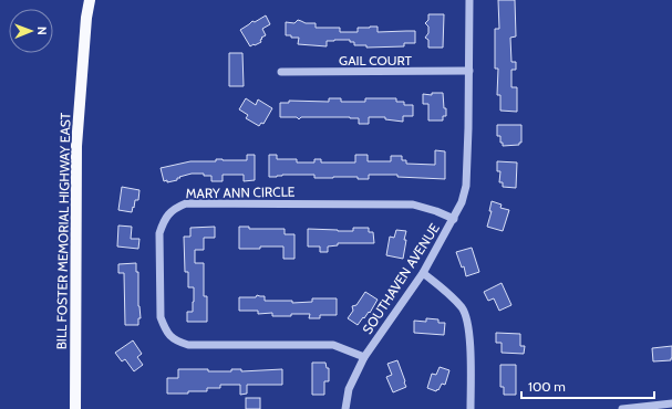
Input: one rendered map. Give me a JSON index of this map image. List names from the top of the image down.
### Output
{
  "streets": {
    "main road": ["BILL FOSTER MEMORIAL HIGHWAY EAST"],
    "street": ["GAIL COURT", "MARY ANN CIRCLE", "SOUTHAVEN AVENUE"]
  },
  "crossings": [
    ["GAIL COURT", "SOUTHAVEN AVENUE"],
    ["MARY ANN CIRCLE", "SOUTHAVEN AVENUE"]
  ],
  "scale_bar": "100 m",
  "north": "right"
}
